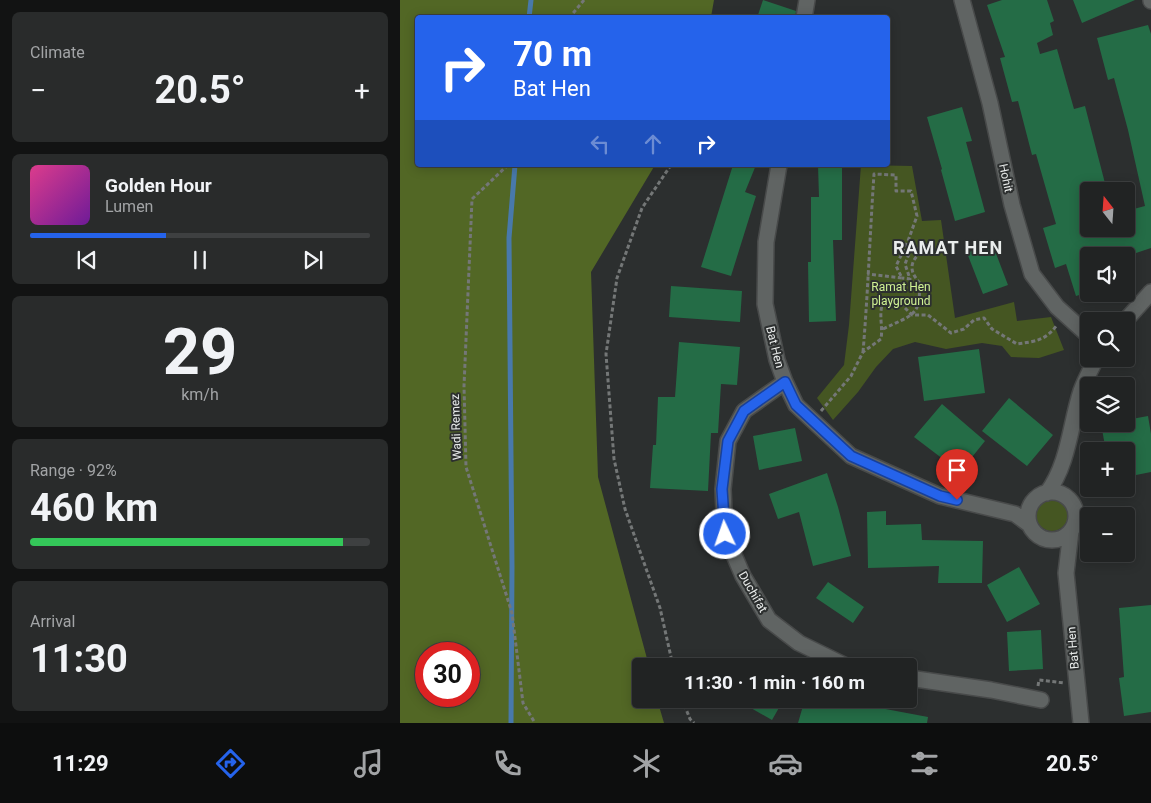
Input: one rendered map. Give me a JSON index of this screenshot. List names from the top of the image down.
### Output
{
  "streets": {
    "street": ["Hohit", "Bat Hen", "Duchifat"],
    "path": ["Wadi Remez"]
  },
  "crossings": [
    ["Bat Hen", "Duchifat"]
  ],
  "districts": ["RAMAT HEN"],
  "parks": ["Ramat Hen playground"],
  "north": "top",
  "page": {
    "tile": [
      "Climate",
      ["29", "km/h"],
      ["Range · 92%", "460 km"],
      ["Arrival", "11:30"]
    ],
    "turn": ["70 m", "Bat Hen"],
    "heat": ["−", "20.5°", "+"],
    "song": ["Golden Hour", "Lumen"],
    "map_buttons": ["+", "−"],
    "limit": "30",
    "trip": "11:30 · 1 min · 160 m",
    "tabs": ["11:29", "20.5°"]
  }
}
